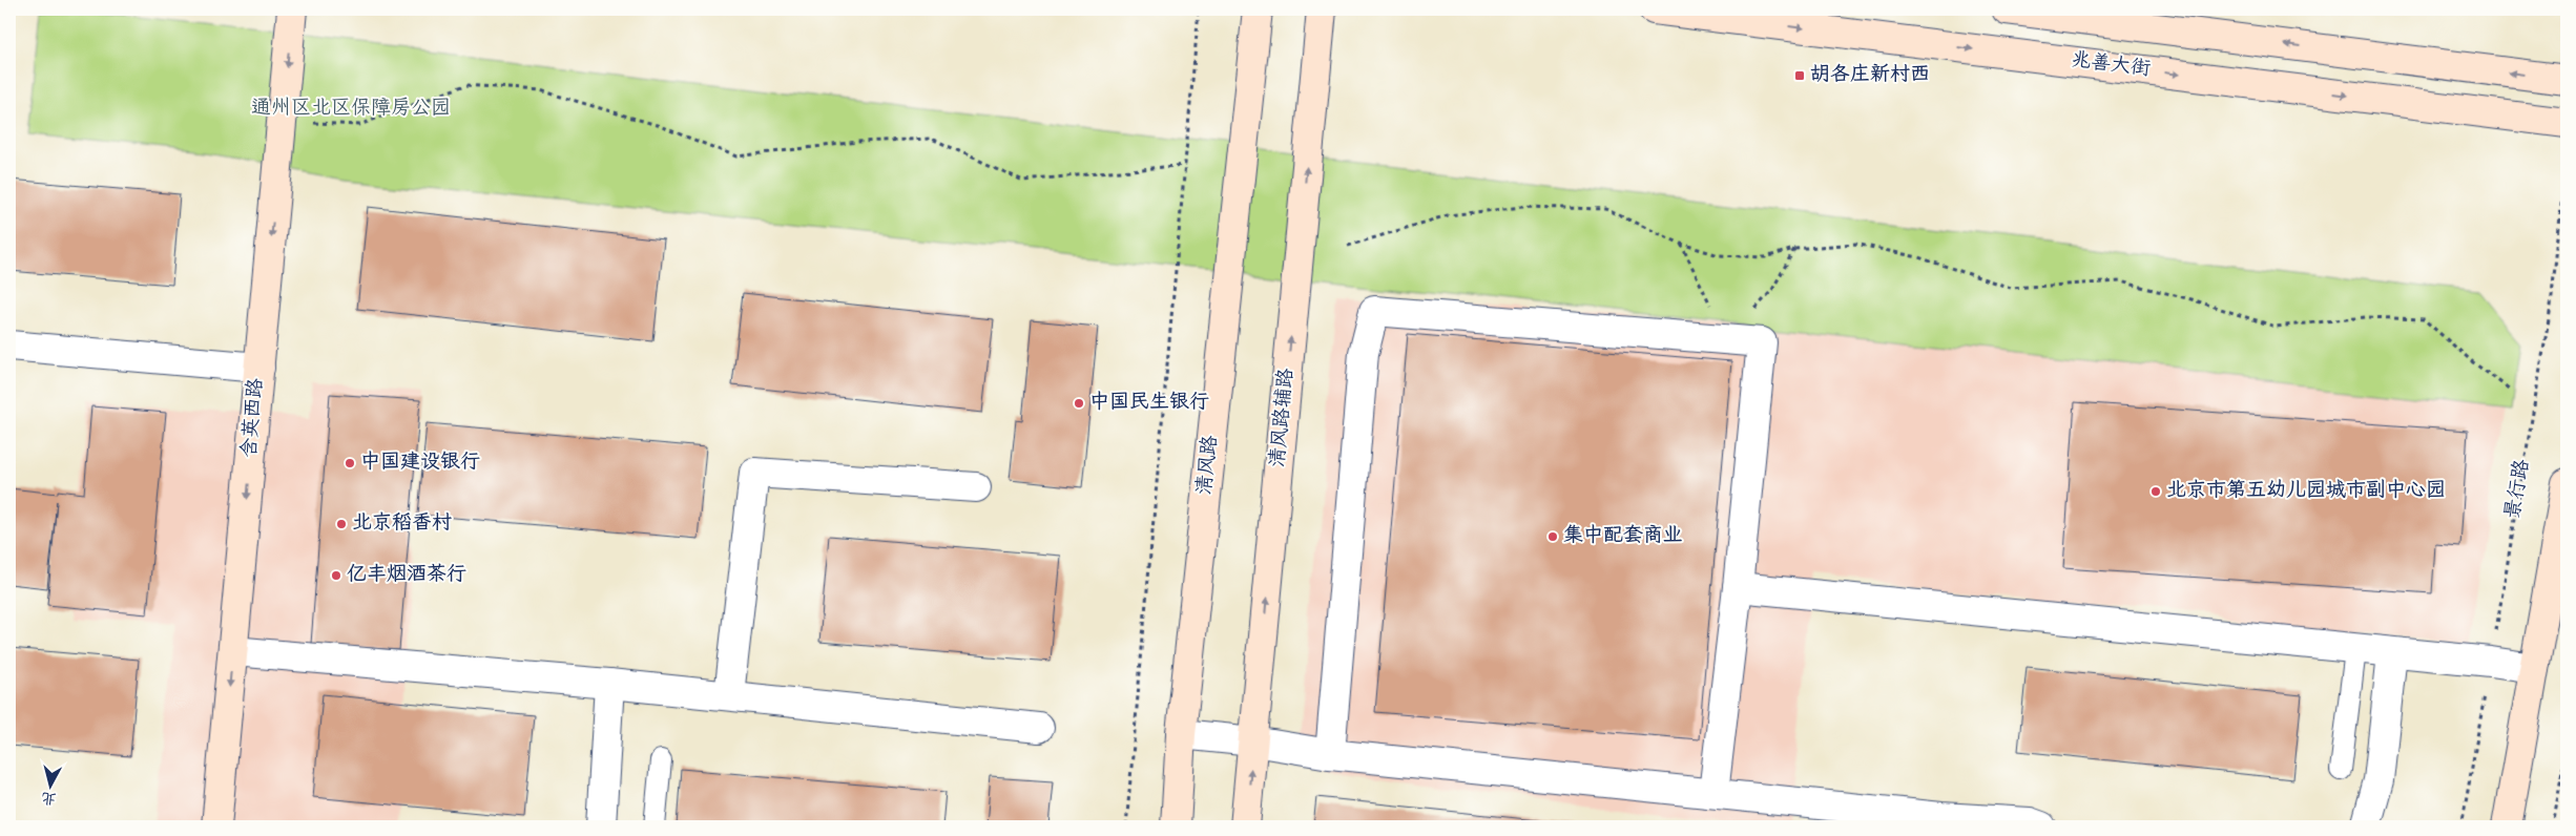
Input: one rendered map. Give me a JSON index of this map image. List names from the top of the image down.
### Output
{
  "streets": {
    "street": [
      "兆善大街",
      "含英西路",
      "清风路辅路",
      "清风路"
    ],
    "path": ["景行路"]
  },
  "one_way": ["含英西路", "清风路辅路"],
  "parks": ["通州区北区保障房公园"],
  "places": {
    "transit": ["胡各庄新村西"],
    "other": [
      "中国民生银行",
      "中国建设银行",
      "北京市第五幼儿园城市副中心园",
      "北京稻香村",
      "集中配套商业",
      "亿丰烟酒茶行"
    ]
  },
  "north": "bottom"
}
